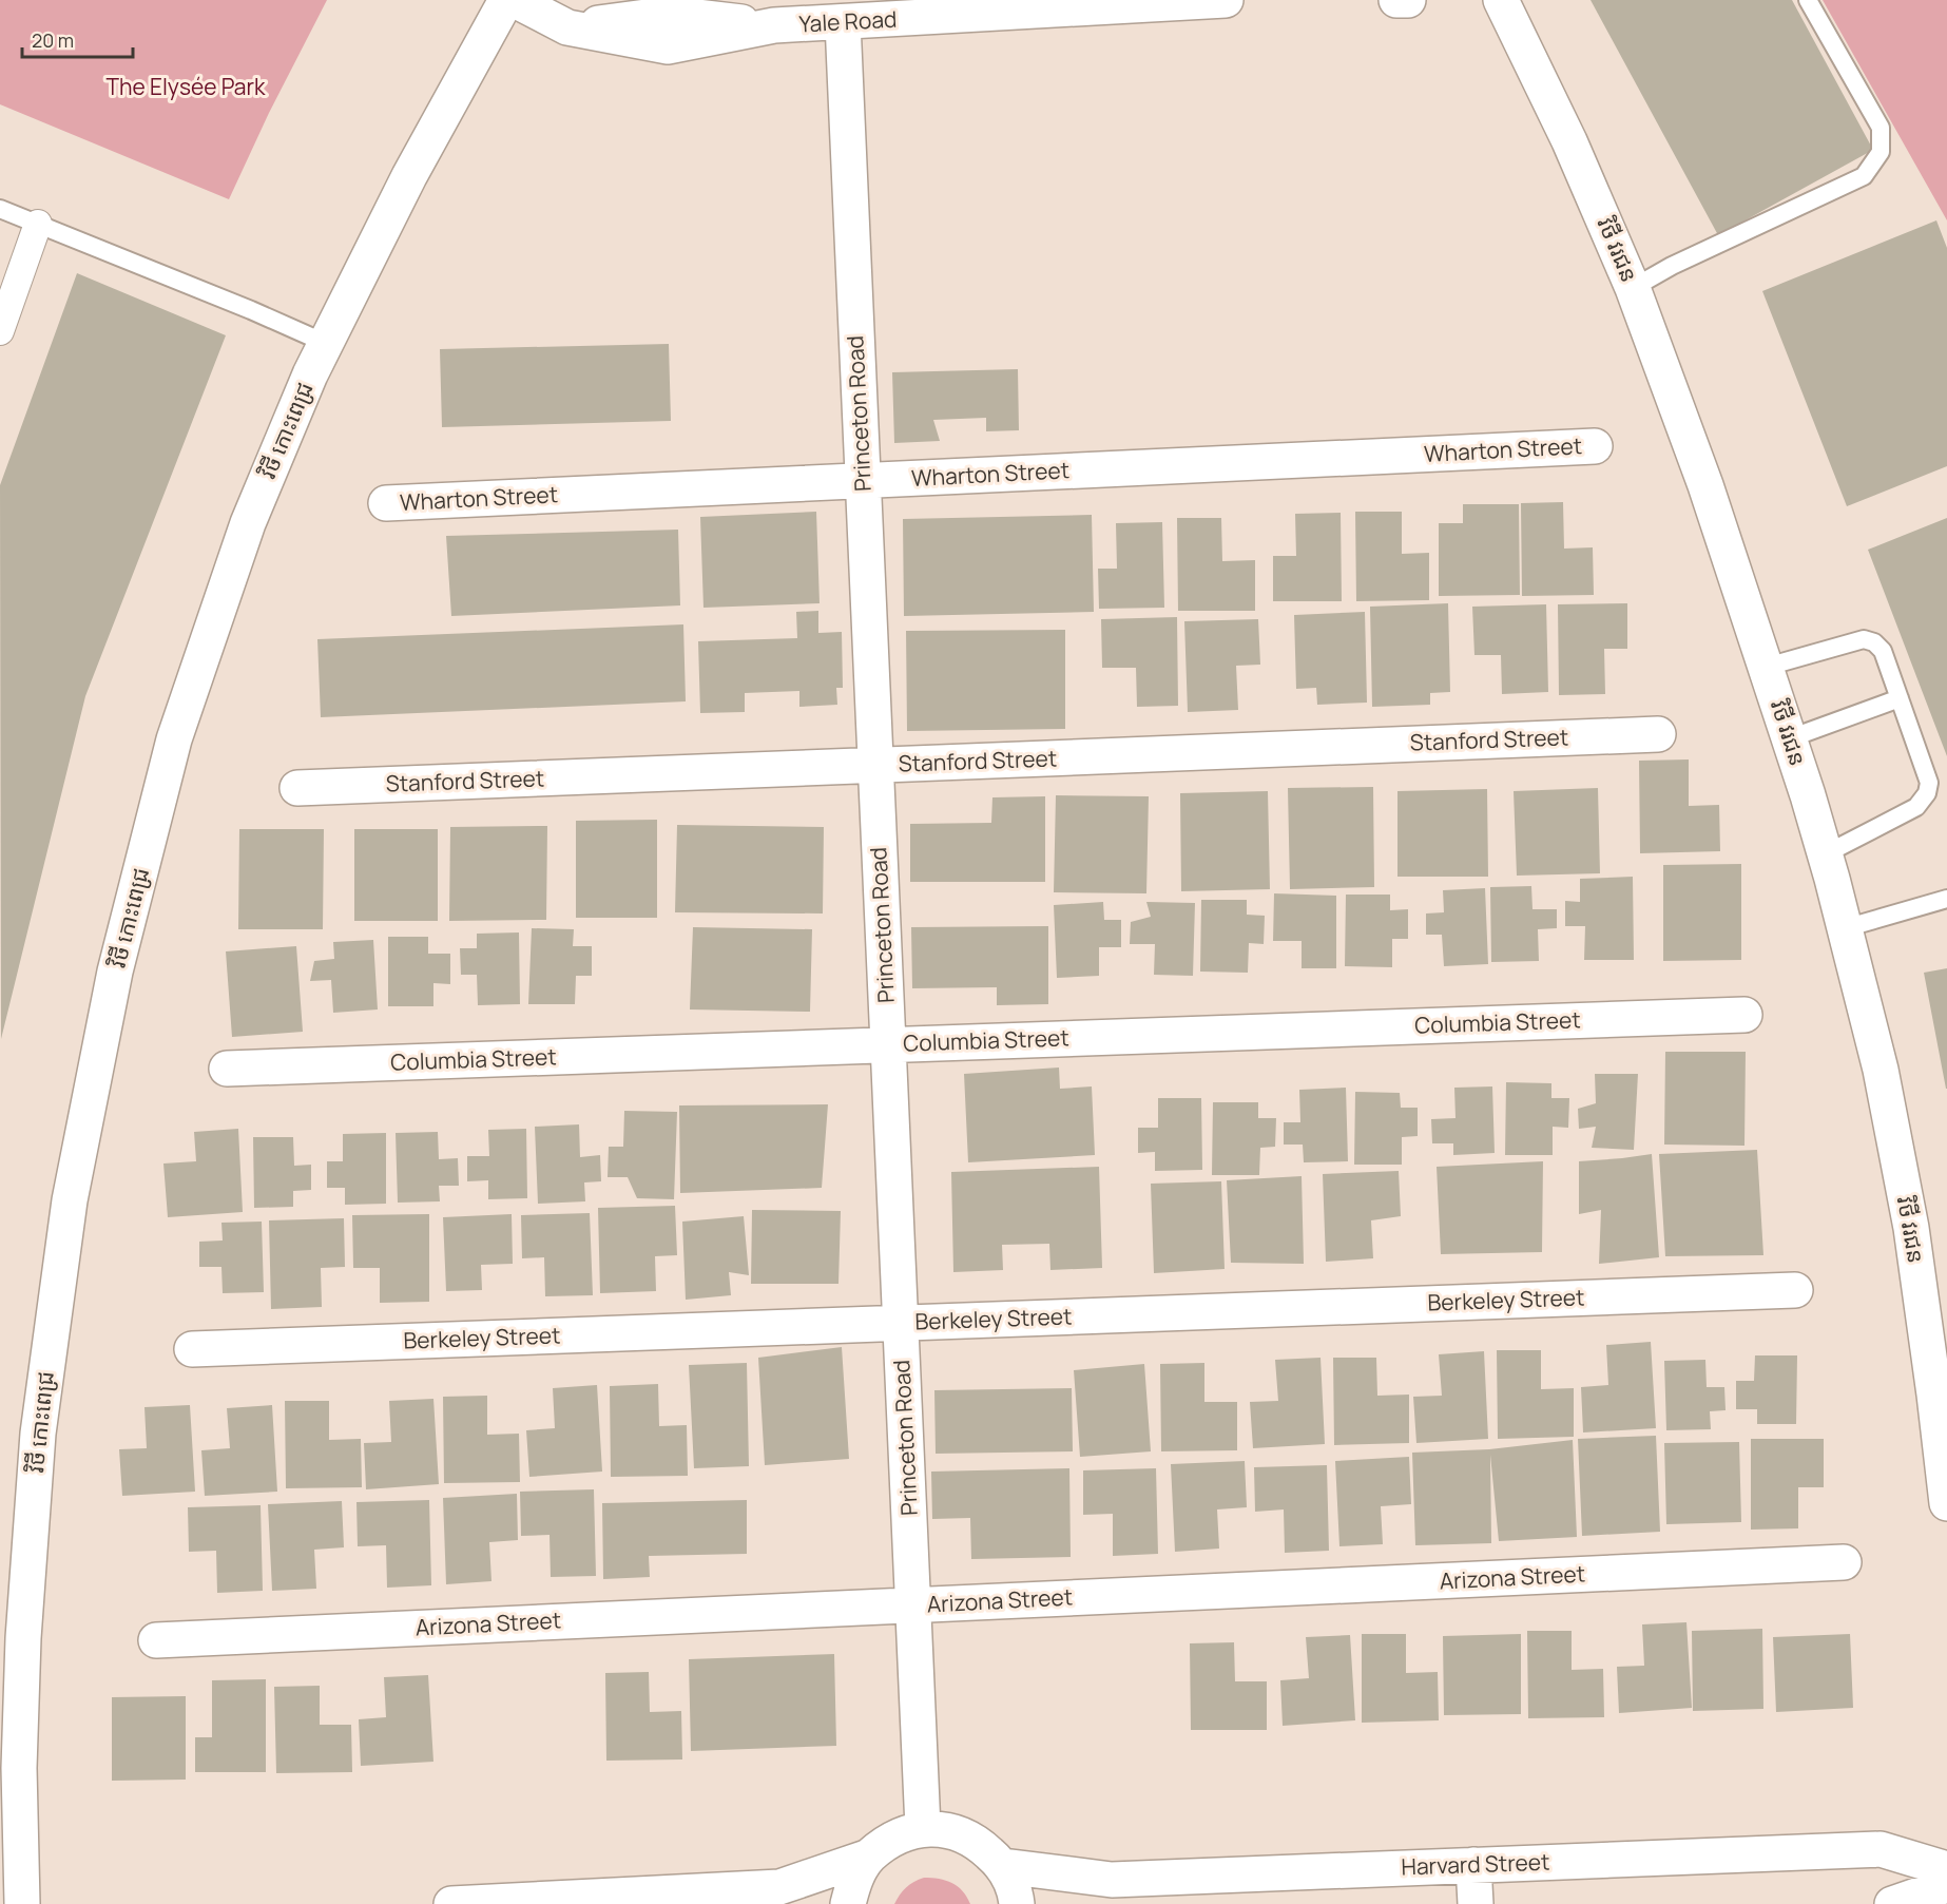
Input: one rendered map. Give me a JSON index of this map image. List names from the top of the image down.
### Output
{
  "streets": {
    "street": [
      "Yale Road",
      "វិថី វរជន",
      "Princeton Road",
      "វិថី កោះពេជ្រ",
      "Wharton Street",
      "Stanford Street",
      "Columbia Street",
      "Berkeley Street",
      "Arizona Street",
      "Harvard Street"
    ]
  },
  "crossings": [
    ["Yale Road", "Princeton Road"],
    ["Princeton Road", "Wharton Street"],
    ["Princeton Road", "Stanford Street"],
    ["Princeton Road", "Columbia Street"],
    ["Princeton Road", "Berkeley Street"],
    ["Princeton Road", "Arizona Street"]
  ],
  "parks": ["The Elysée Park"],
  "scale_bar": "20 m"
}
